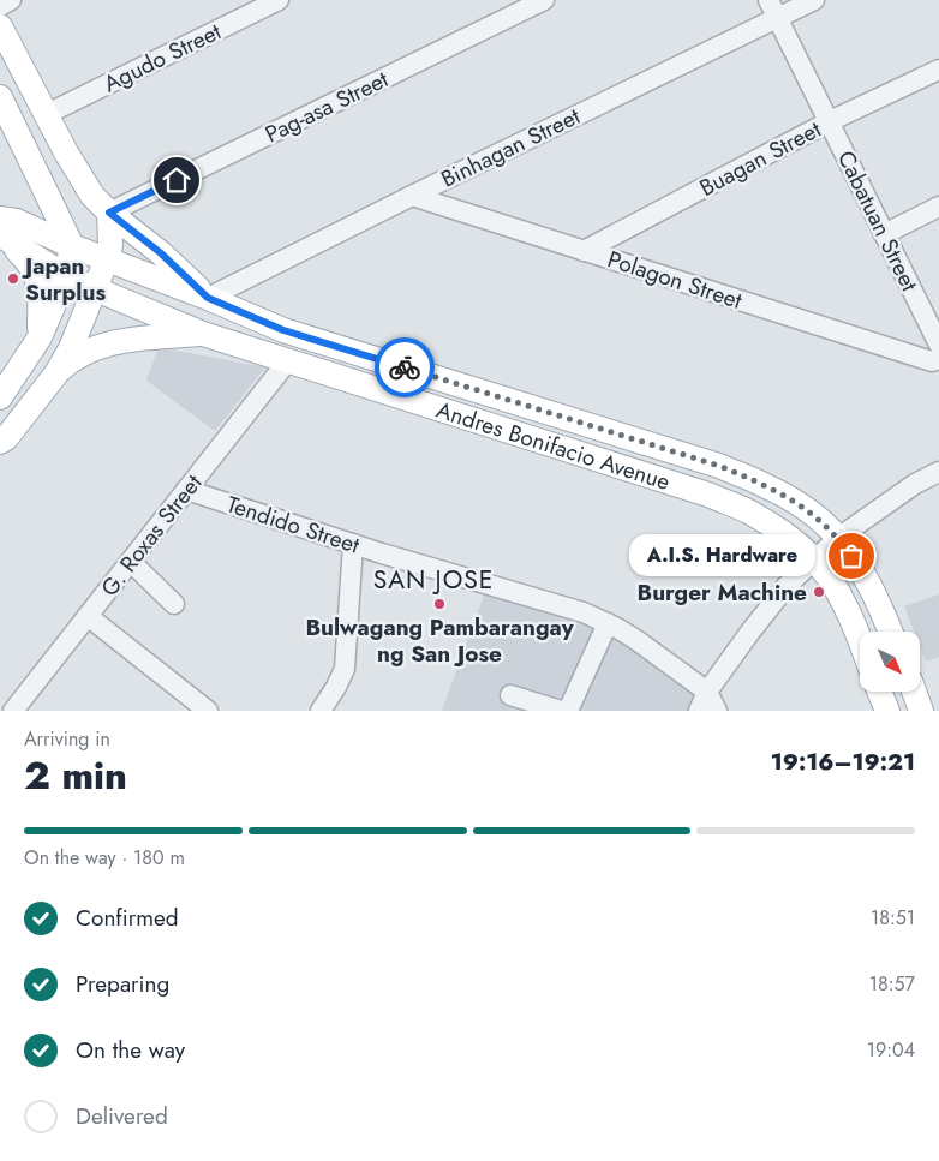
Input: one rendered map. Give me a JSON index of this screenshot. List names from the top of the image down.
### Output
{
  "streets": {
    "main road": ["Andres Bonifacio Avenue"],
    "street": [
      "Agudo Street",
      "Pag-asa Street",
      "Binhagan Street",
      "Buagan Street",
      "Cabatuan Street",
      "Polagon Street",
      "Tendido Street",
      "G. Roxas Street"
    ]
  },
  "crossings": [
    ["Binhagan Street", "Cabatuan Street"],
    ["Binhagan Street", "Polagon Street"],
    ["Binhagan Street", "Andres Bonifacio Avenue"],
    ["Buagan Street", "Cabatuan Street"],
    ["Buagan Street", "Polagon Street"],
    ["Andres Bonifacio Avenue", "G. Roxas Street"],
    ["Tendido Street", "G. Roxas Street"]
  ],
  "districts": ["SAN JOSE"],
  "places": [
    "Japan Surplus",
    "A.I.S. Hardware",
    "Burger Machine",
    "Bulwagang Pambarangay ng San Jose"
  ],
  "north": "bottom right",
  "page": {
    "bubble": "A.I.S. Hardware",
    "heading": ["2 min", "Arriving in", "19:16–19:21"],
    "bar": "On the way · 180 m",
    "list": [
      ["Confirmed", "18:51"],
      ["Preparing", "18:57"],
      ["On the way", "19:04"],
      "Delivered"
    ]
  }
}
